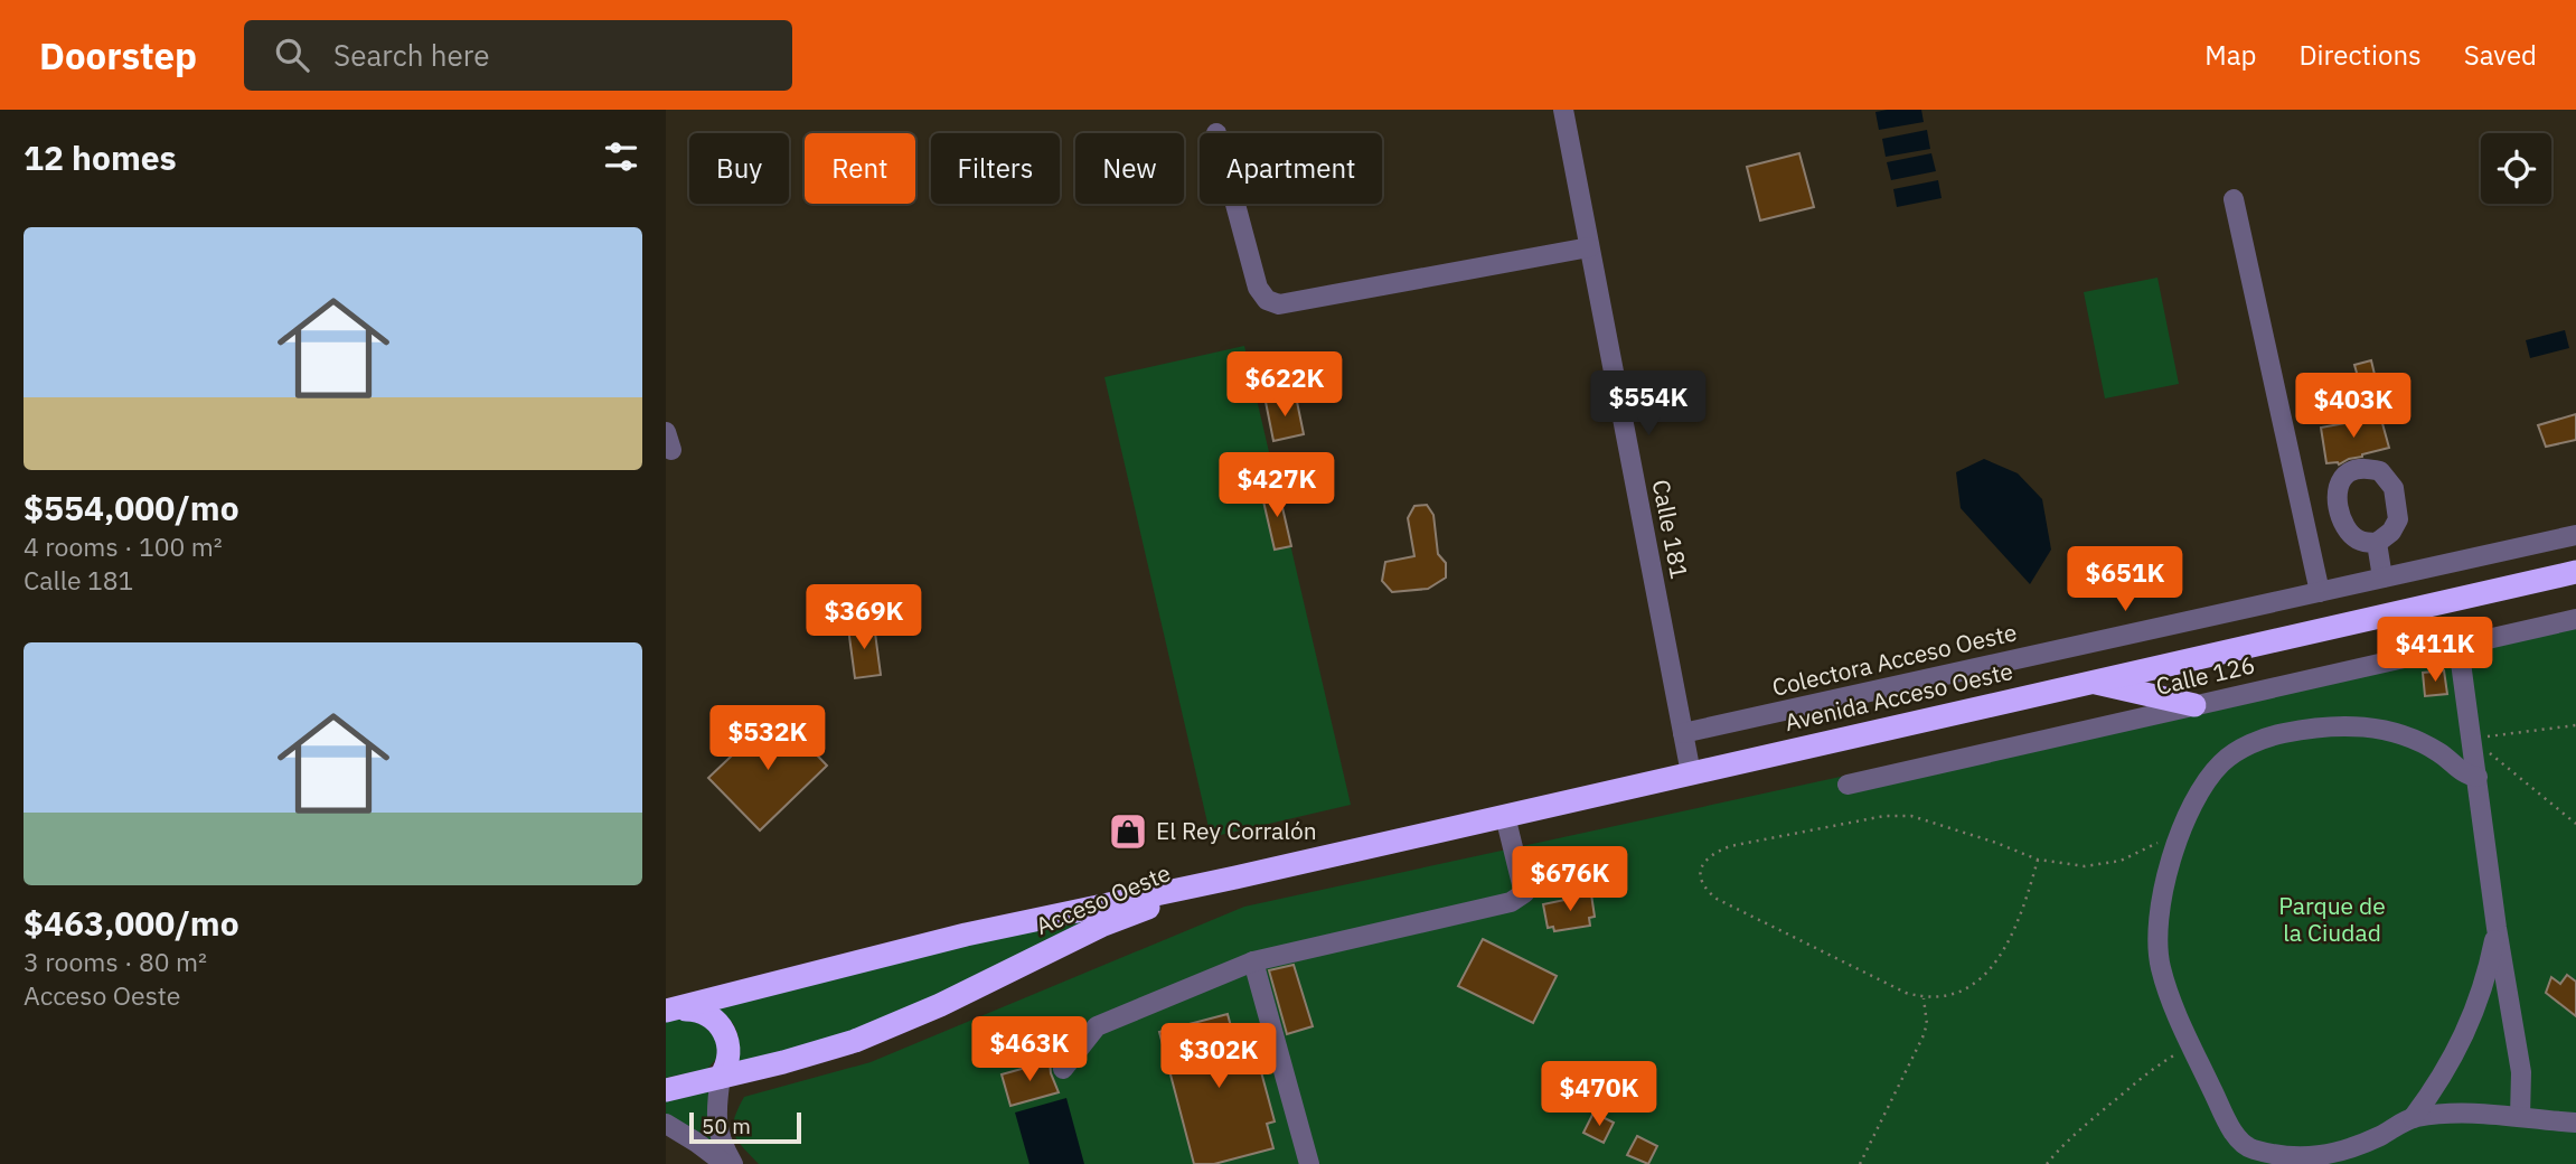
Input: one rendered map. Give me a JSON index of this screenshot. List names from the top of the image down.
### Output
{
  "streets": {
    "highway": ["Avenida Acceso Oeste", "Acceso Oeste"],
    "street": ["Calle 181", "Colectora Acceso Oeste", "Calle 126"]
  },
  "crossings": [
    ["Calle 181", "Colectora Acceso Oeste"],
    ["Calle 181", "Avenida Acceso Oeste"],
    ["Avenida Acceso Oeste", "Acceso Oeste"]
  ],
  "parks": ["Parque de la Ciudad"],
  "places": {
    "shop": ["El Rey Corralón"]
  },
  "scale_bar": "50 m",
  "page": {
    "header": "Doorstep",
    "search": "Search here",
    "nav": ["Map", "Directions", "Saved"],
    "heading": "12 homes",
    "chip": [
      "Buy",
      "Rent",
      "Filters",
      "New",
      "Apartment"
    ],
    "list": [
      {
        "name": "$554,000/mo",
        "note": "4 rooms · 100 m² · Calle 181"
      },
      {
        "name": "$463,000/mo",
        "note": "3 rooms · 80 m² · Acceso Oeste"
      }
    ],
    "price": [
      "$622K",
      "$554K",
      "$403K",
      "$427K",
      "$651K",
      "$369K",
      "$411K",
      "$532K",
      "$676K",
      "$463K",
      "$302K",
      "$470K"
    ],
    "scale": "50 m"
  }
}
